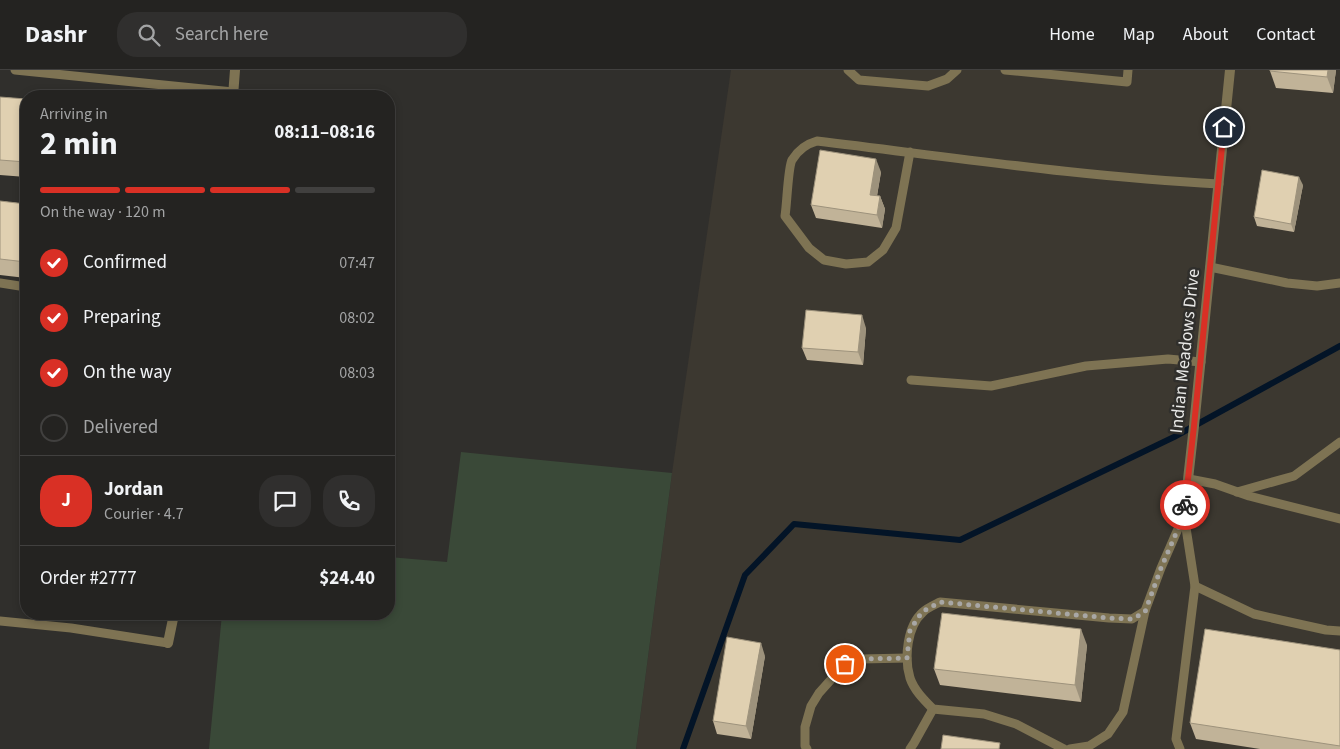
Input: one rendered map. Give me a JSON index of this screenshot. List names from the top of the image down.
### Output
{
  "streets": {
    "street": ["Indian Meadows Drive"]
  },
  "page": {
    "header": "Dashr",
    "search": "Search here",
    "nav": [
      "Home",
      "Map",
      "About",
      "Contact"
    ],
    "heading": ["2 min", "Arriving in", "08:11–08:16"],
    "panel": [
      "Jordan",
      "Courier · 4.7",
      "Order #2777",
      "$24.40"
    ],
    "bar": "On the way · 120 m",
    "list": [
      ["Confirmed", "07:47"],
      ["Preparing", "08:02"],
      ["On the way", "08:03"],
      "Delivered"
    ],
    "round": "J"
  }
}
